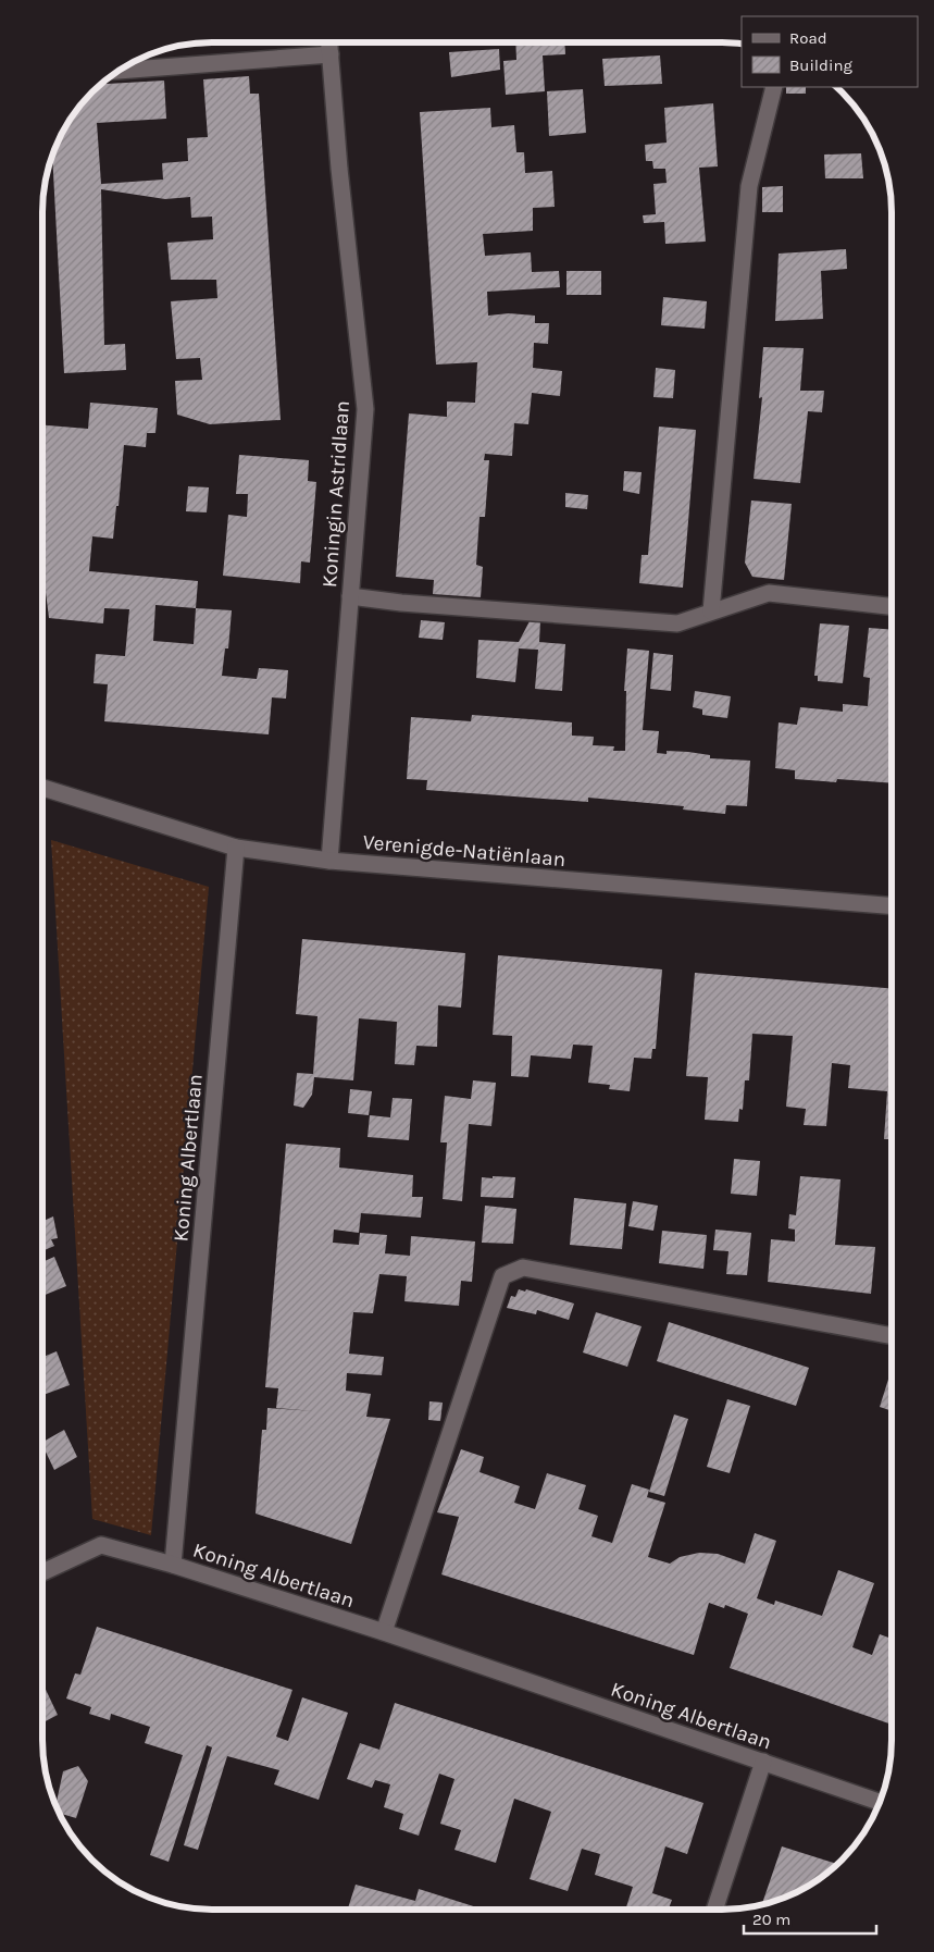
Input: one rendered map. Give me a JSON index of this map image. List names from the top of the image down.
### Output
{
  "streets": {
    "street": ["Koningin Astridlaan", "Verenigde-Natiënlaan", "Koning Albertlaan"]
  },
  "crossings": [
    ["Koningin Astridlaan", "Verenigde-Natiënlaan"],
    ["Verenigde-Natiënlaan", "Koning Albertlaan"]
  ],
  "legend": ["Road", "Building"],
  "scale_bar": "20 m"
}
